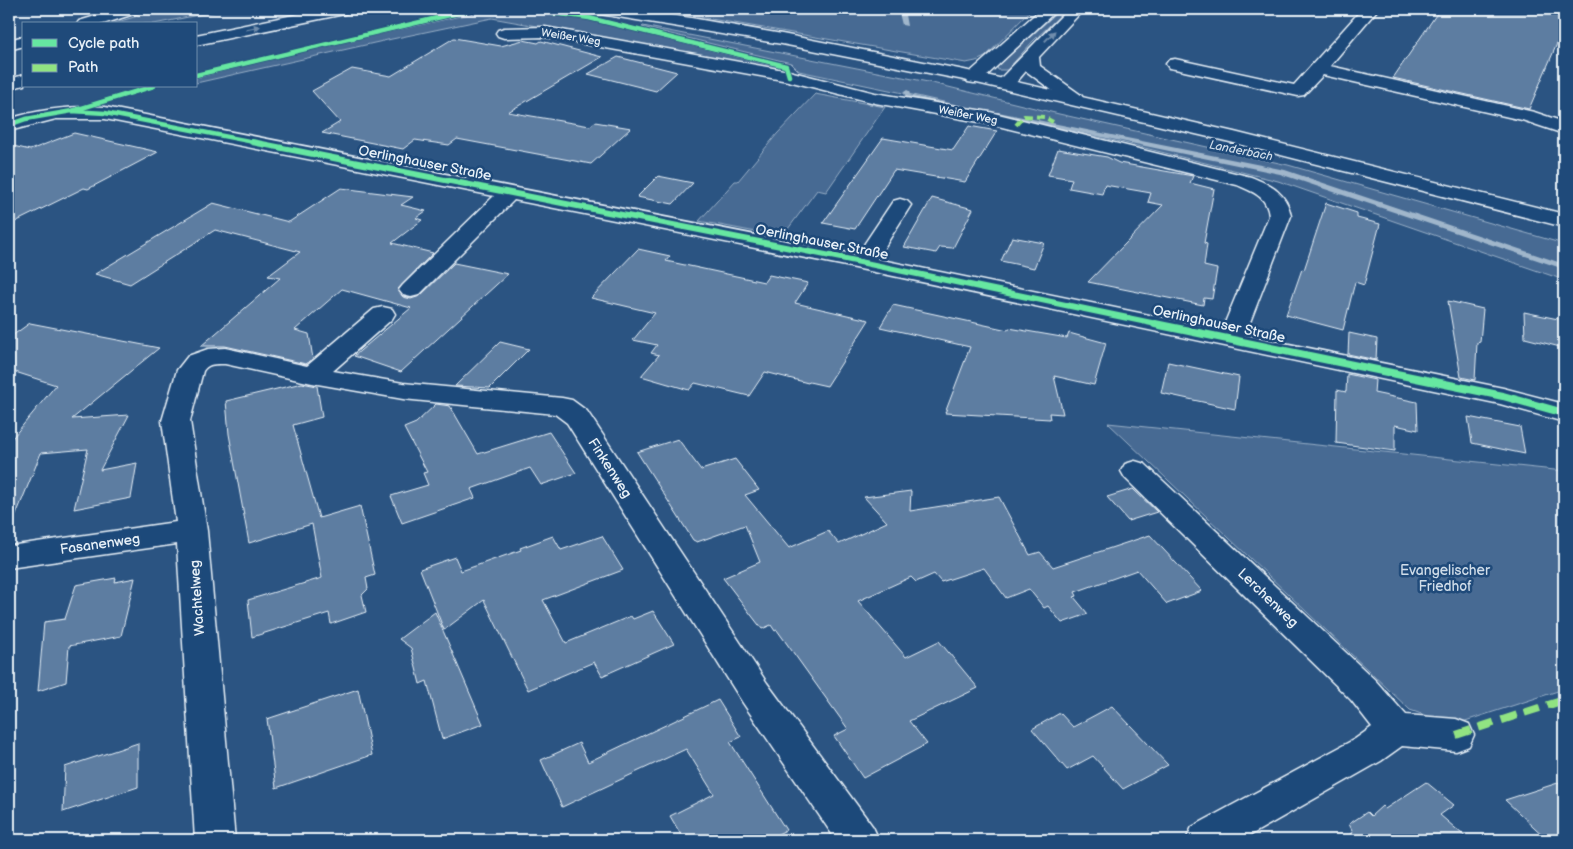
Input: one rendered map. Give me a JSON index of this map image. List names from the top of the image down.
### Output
{
  "streets": {
    "main road": [
      "Weißer Weg",
      "Oerlinghauser Straße",
      "Finkenweg",
      "Fasanenweg",
      "Wachtelweg",
      "Lerchenweg"
    ]
  },
  "crossings": [
    ["Weißer Weg", "Oerlinghauser Straße"],
    ["Finkenweg", "Wachtelweg"],
    ["Fasanenweg", "Wachtelweg"]
  ],
  "water": ["Landerbach"],
  "parks": ["Evangelischer Friedhof"],
  "legend": ["Cycle path", "Path"]
}
